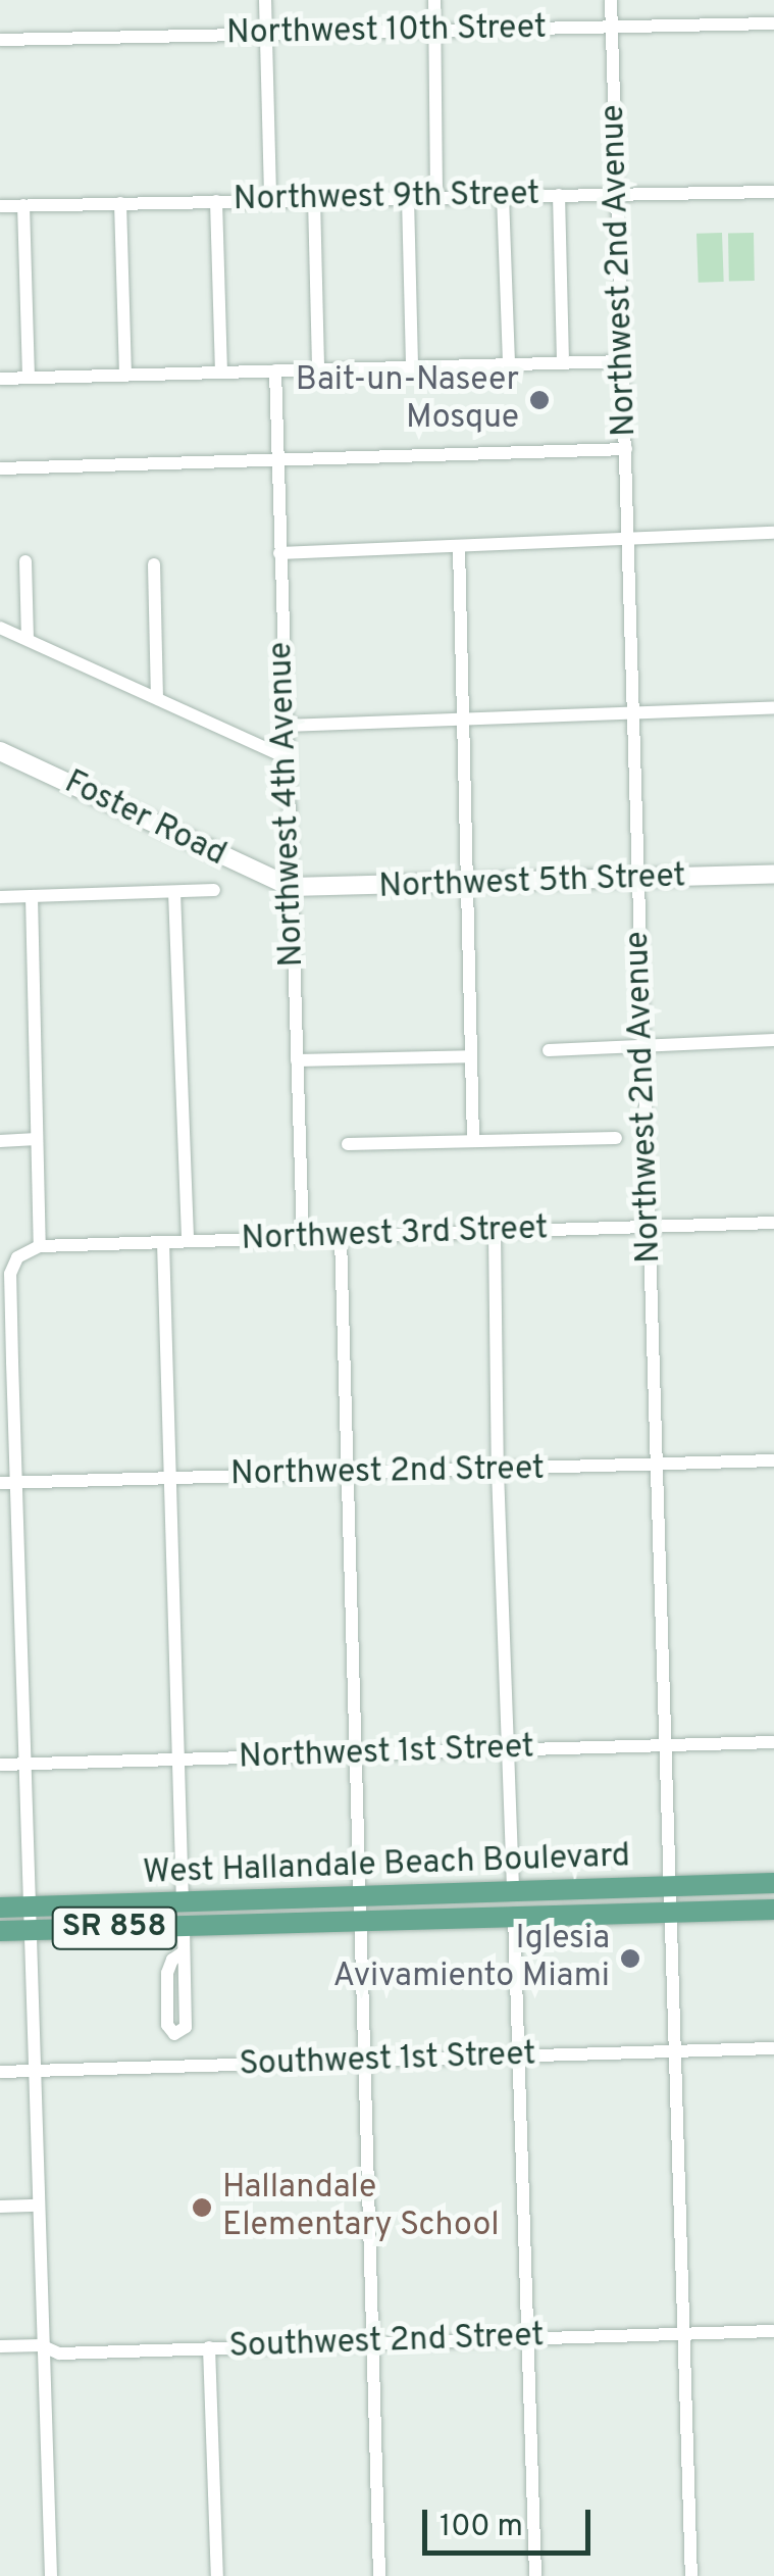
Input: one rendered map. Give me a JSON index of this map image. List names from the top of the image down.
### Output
{
  "streets": {
    "main road": ["West Hallandale Beach Boulevard", "SR 858"],
    "street": [
      "Northwest 10th Street",
      "Northwest 9th Street",
      "Northwest 2nd Avenue",
      "Northwest 4th Avenue",
      "Foster Road",
      "Northwest 5th Street",
      "Northwest 3rd Street",
      "Northwest 2nd Street",
      "Northwest 1st Street",
      "Southwest 1st Street",
      "Southwest 2nd Street"
    ]
  },
  "crossings": [
    ["Northwest 10th Street", "Northwest 2nd Avenue"],
    ["Northwest 9th Street", "Northwest 2nd Avenue"],
    ["Northwest 2nd Avenue", "Northwest 5th Street"],
    ["Northwest 2nd Avenue", "Northwest 3rd Street"],
    ["Northwest 2nd Avenue", "Northwest 2nd Street"],
    ["Northwest 2nd Avenue", "Northwest 1st Street"],
    ["Northwest 2nd Avenue", "West Hallandale Beach Boulevard"],
    ["Northwest 2nd Avenue", "Southwest 1st Street"],
    ["Northwest 2nd Avenue", "Southwest 2nd Street"],
    ["Northwest 4th Avenue", "Foster Road"],
    ["Northwest 4th Avenue", "Northwest 5th Street"],
    ["Northwest 4th Avenue", "Northwest 3rd Street"],
    ["Foster Road", "Northwest 5th Street"],
    ["Northwest 3rd Street", "Northwest 2nd Street"]
  ],
  "places": ["Bait-un-Naseer Mosque", "Iglesia Avivamiento Miami", "Hallandale Elementary School"],
  "scale_bar": "100 m"
}
